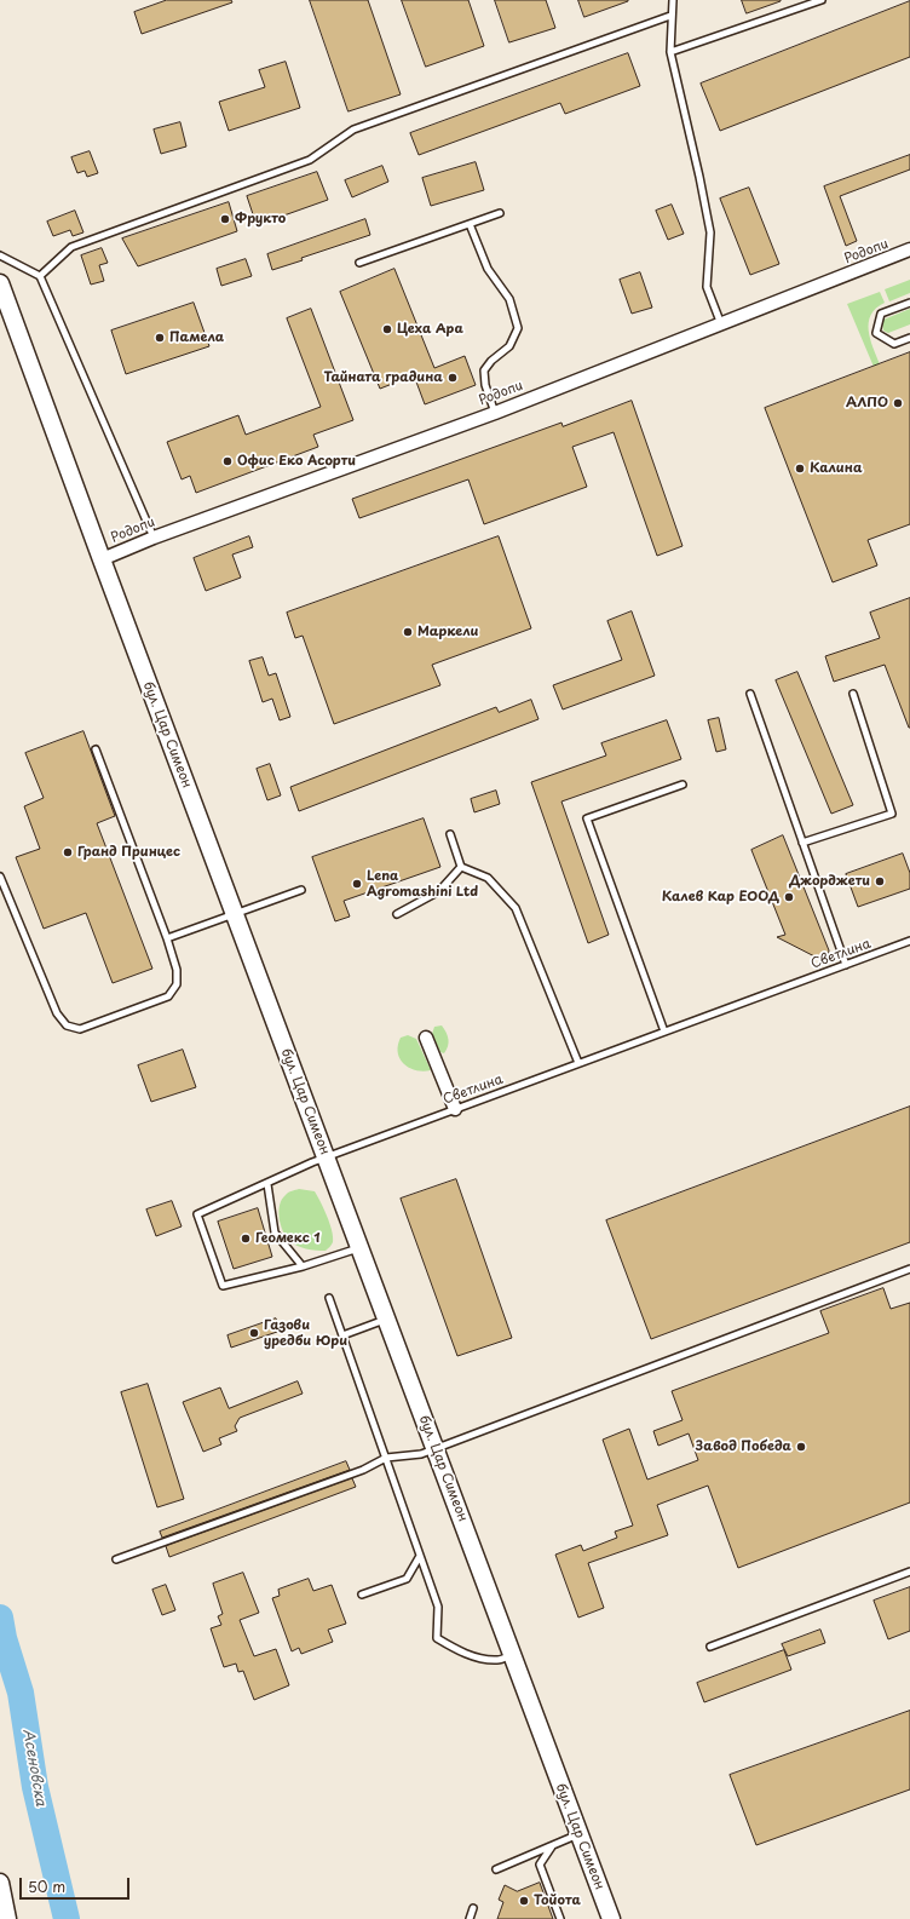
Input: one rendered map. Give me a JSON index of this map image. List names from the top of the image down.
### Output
{
  "streets": {
    "main road": ["бул. Цар Симеон"],
    "street": ["Родопи"],
    "lane": ["Светлина"]
  },
  "crossings": [
    ["Родопи", "бул. Цар Симеон"],
    ["бул. Цар Симеон", "Светлина"]
  ],
  "water": ["Асеновска"],
  "places": [
    "Фрукто",
    "Цеха Ара",
    "Памела",
    "Тайната градина",
    "АЛПО",
    "Офис Еко Асорти",
    "Калина",
    "Маркели",
    "Гранд Принцес",
    "Джорджети",
    "Lena Agromashini Ltd",
    "Калев Кар ЕООД",
    "Геомекс 1",
    "Газови уредби Юри",
    "Завод Победа",
    "Тойота"
  ],
  "scale_bar": "50 m"
}
